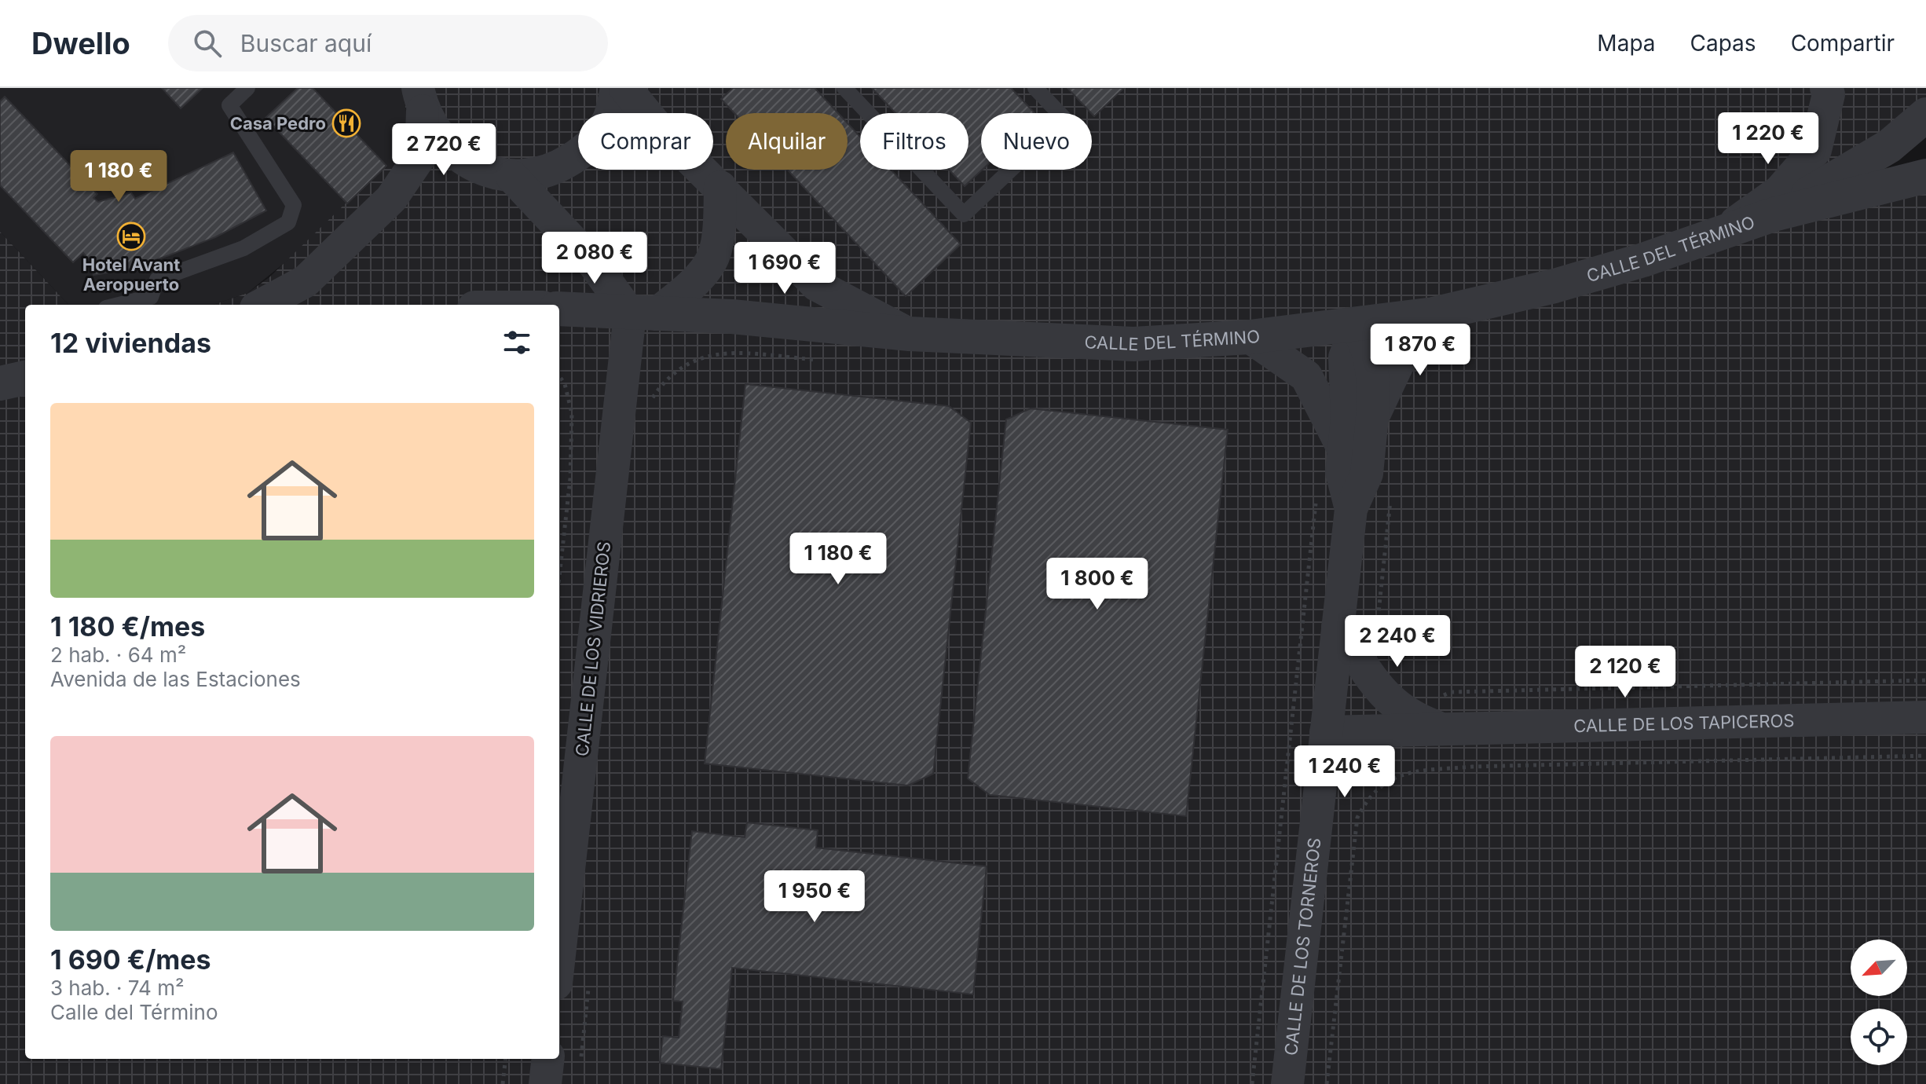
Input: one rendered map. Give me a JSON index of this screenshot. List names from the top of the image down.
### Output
{
  "streets": {
    "street": [
      "CALLE DEL TÉRMINO",
      "CALLE DE LOS VIDRIEROS",
      "CALLE DE LOS TAPICEROS",
      "CALLE DE LOS TORNEROS"
    ]
  },
  "crossings": [
    ["CALLE DEL TÉRMINO", "CALLE DE LOS VIDRIEROS"],
    ["CALLE DEL TÉRMINO", "CALLE DE LOS TORNEROS"],
    ["CALLE DE LOS TAPICEROS", "CALLE DE LOS TORNEROS"]
  ],
  "places": {
    "restaurant": ["Casa Pedro"],
    "hotel": ["Hotel Avant Aeropuerto"]
  },
  "north": "bottom left",
  "page": {
    "header": "Dwello",
    "search": "Buscar aquí",
    "nav": ["Mapa", "Capas", "Compartir"],
    "price": [
      "1 220 €",
      "2 720 €",
      "1 180 €",
      "2 080 €",
      "1 690 €",
      "1 870 €",
      "1 180 €",
      "1 800 €",
      "2 240 €",
      "2 120 €",
      "1 240 €",
      "1 950 €"
    ],
    "chip": [
      "Comprar",
      "Alquilar",
      "Filtros",
      "Nuevo"
    ],
    "heading": "12 viviendas",
    "list": [
      {
        "name": "1 180 €/mes",
        "note": "2 hab. · 64 m² · Avenida de las Estaciones"
      },
      {
        "name": "1 690 €/mes",
        "note": "3 hab. · 74 m² · Calle del Término"
      }
    ]
  }
}
